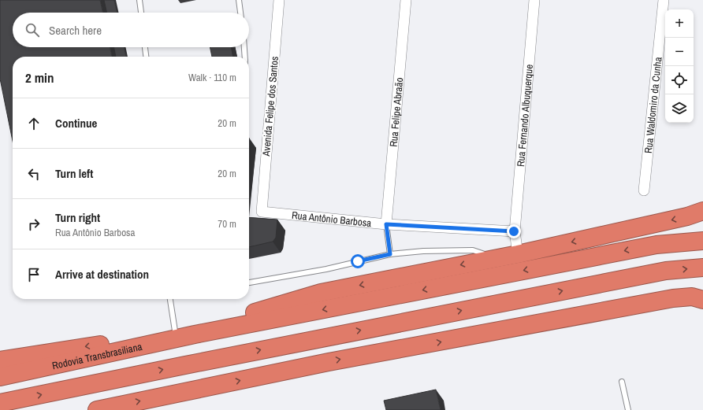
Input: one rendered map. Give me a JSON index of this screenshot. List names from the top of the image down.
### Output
{
  "streets": {
    "highway": ["Rodovia Transbrasiliana"],
    "street": [
      "Rua Waldomiro da Cunha",
      "Avenida Felipe dos Santos",
      "Rua Felipe Abraão",
      "Rua Fernando Albuquerque",
      "Rua Antônio Barbosa"
    ]
  },
  "crossings": [
    ["Avenida Felipe dos Santos", "Rua Antônio Barbosa"],
    ["Rua Felipe Abraão", "Rua Antônio Barbosa"],
    ["Rua Fernando Albuquerque", "Rua Antônio Barbosa"]
  ],
  "page": {
    "map_buttons": ["+", "−"],
    "search": "Search here",
    "heading": ["2 min", "Walk · 110 m"],
    "list": [
      ["Continue", "20 m"],
      ["Turn left", "20 m"],
      ["Turn right", "Rua Antônio Barbosa", "70 m"],
      "Arrive at destination"
    ]
  }
}
